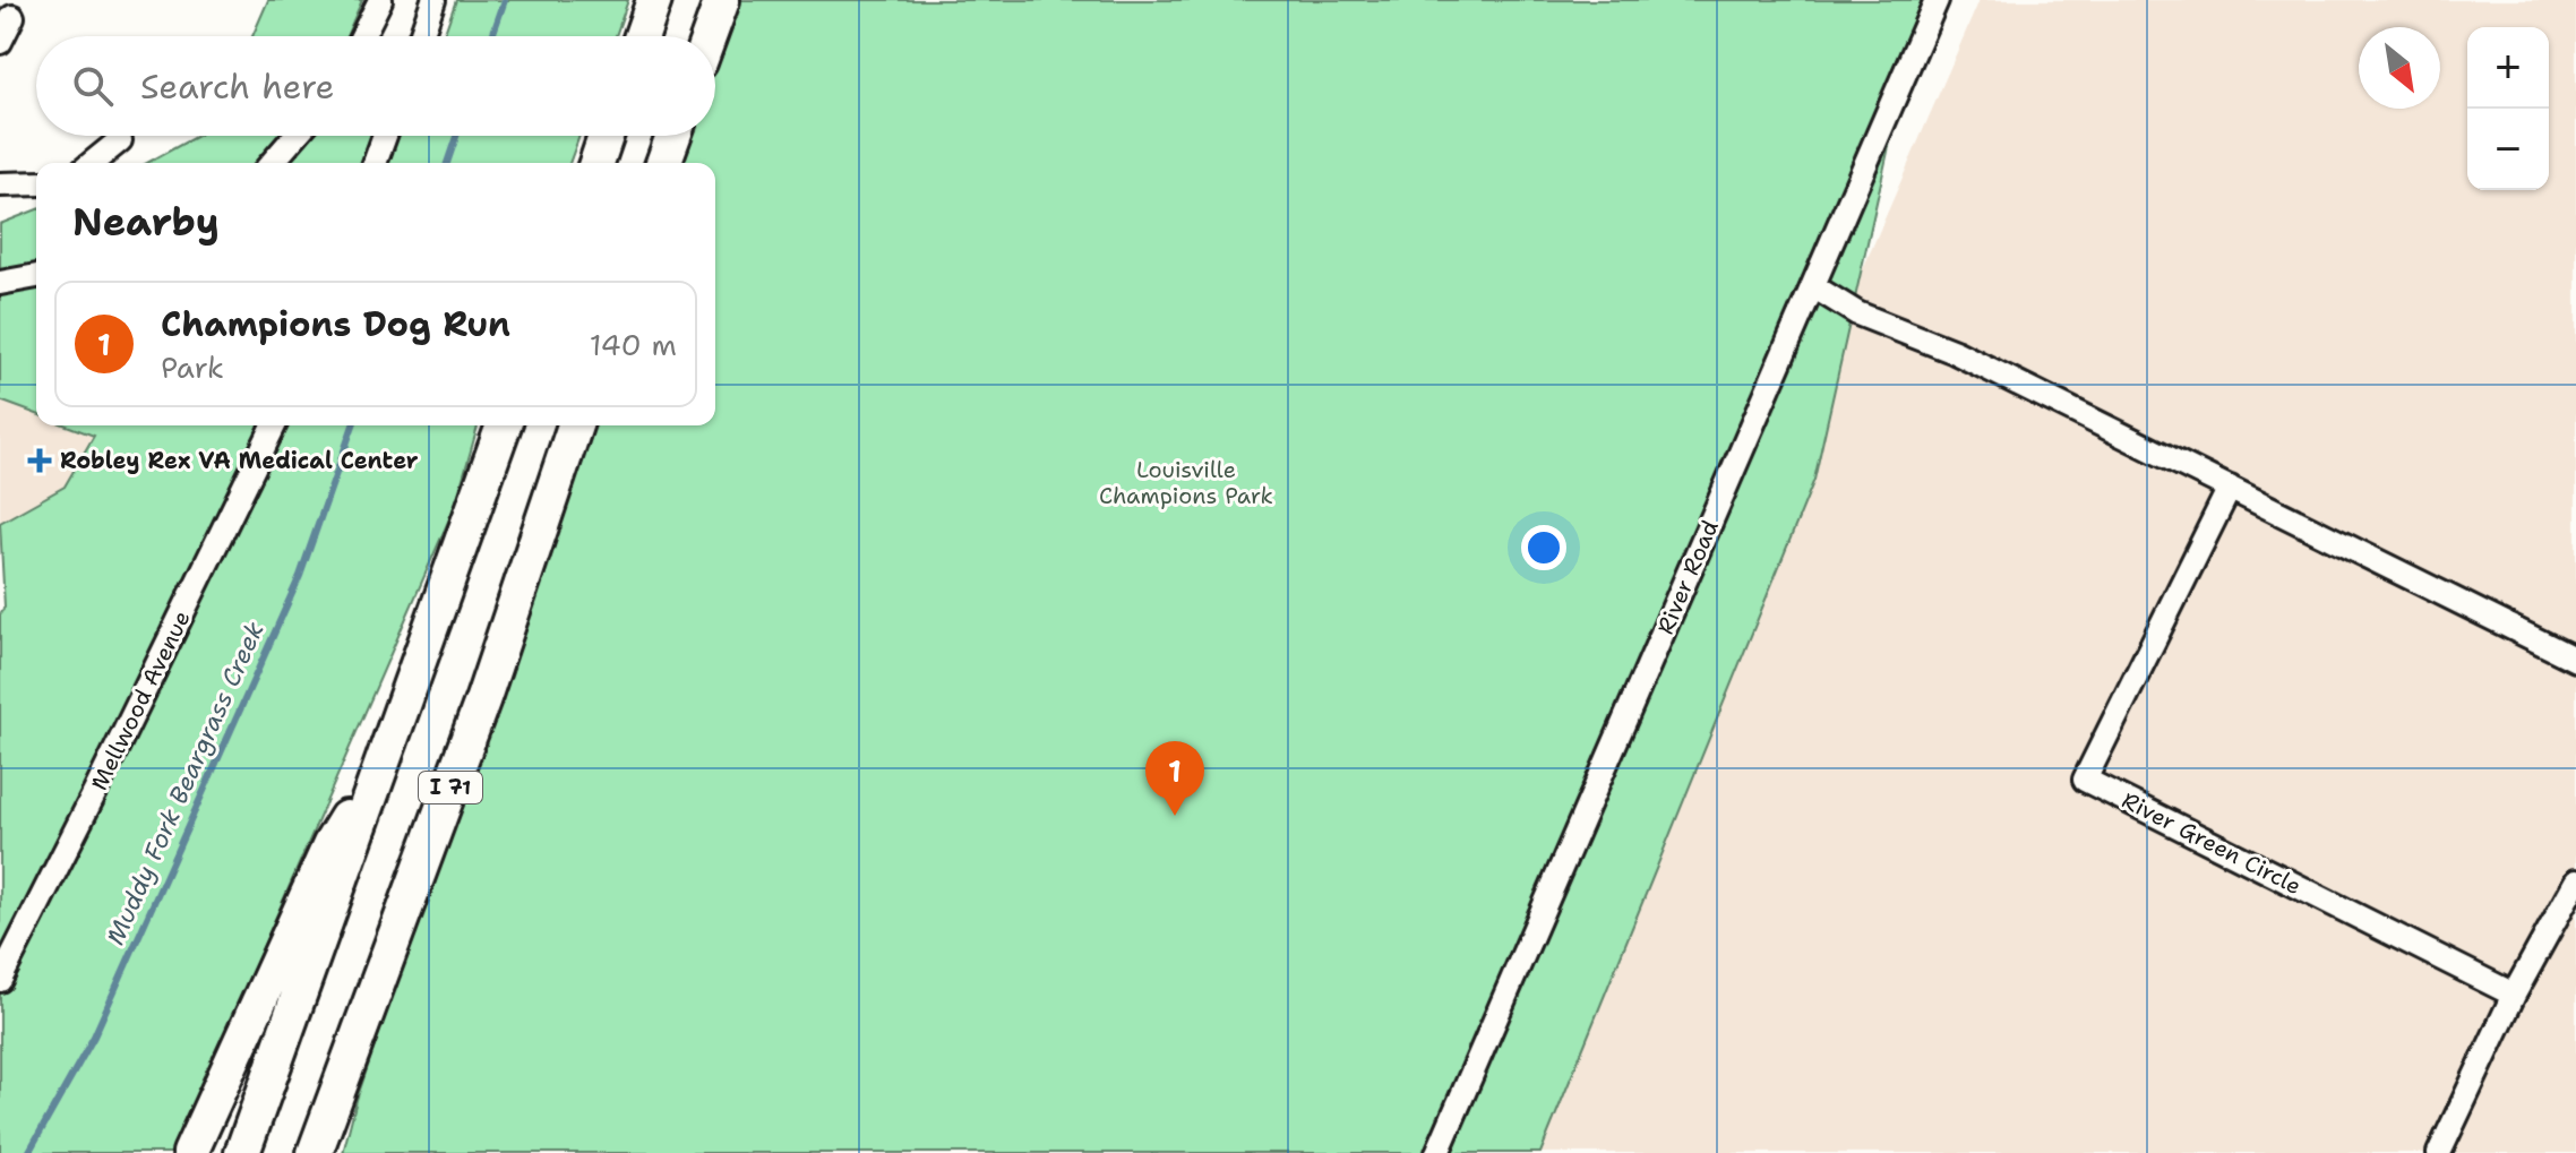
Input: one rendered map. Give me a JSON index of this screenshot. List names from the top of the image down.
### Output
{
  "streets": {
    "highway": ["I 71"],
    "street": ["River Road", "Mellwood Avenue", "River Green Circle"]
  },
  "water": ["Muddy Fork Beargrass Creek"],
  "parks": ["Louisville Champions Park"],
  "places": {
    "health": ["Robley Rex VA Medical Center"]
  },
  "north": "bottom right",
  "page": {
    "map_buttons": ["+", "−"],
    "search": "Search here",
    "heading": "Nearby",
    "list": [
      {
        "mark": "1",
        "name": "Champions Dog Run",
        "note": "Park",
        "value": "140 m"
      }
    ],
    "pins": "1"
  }
}
